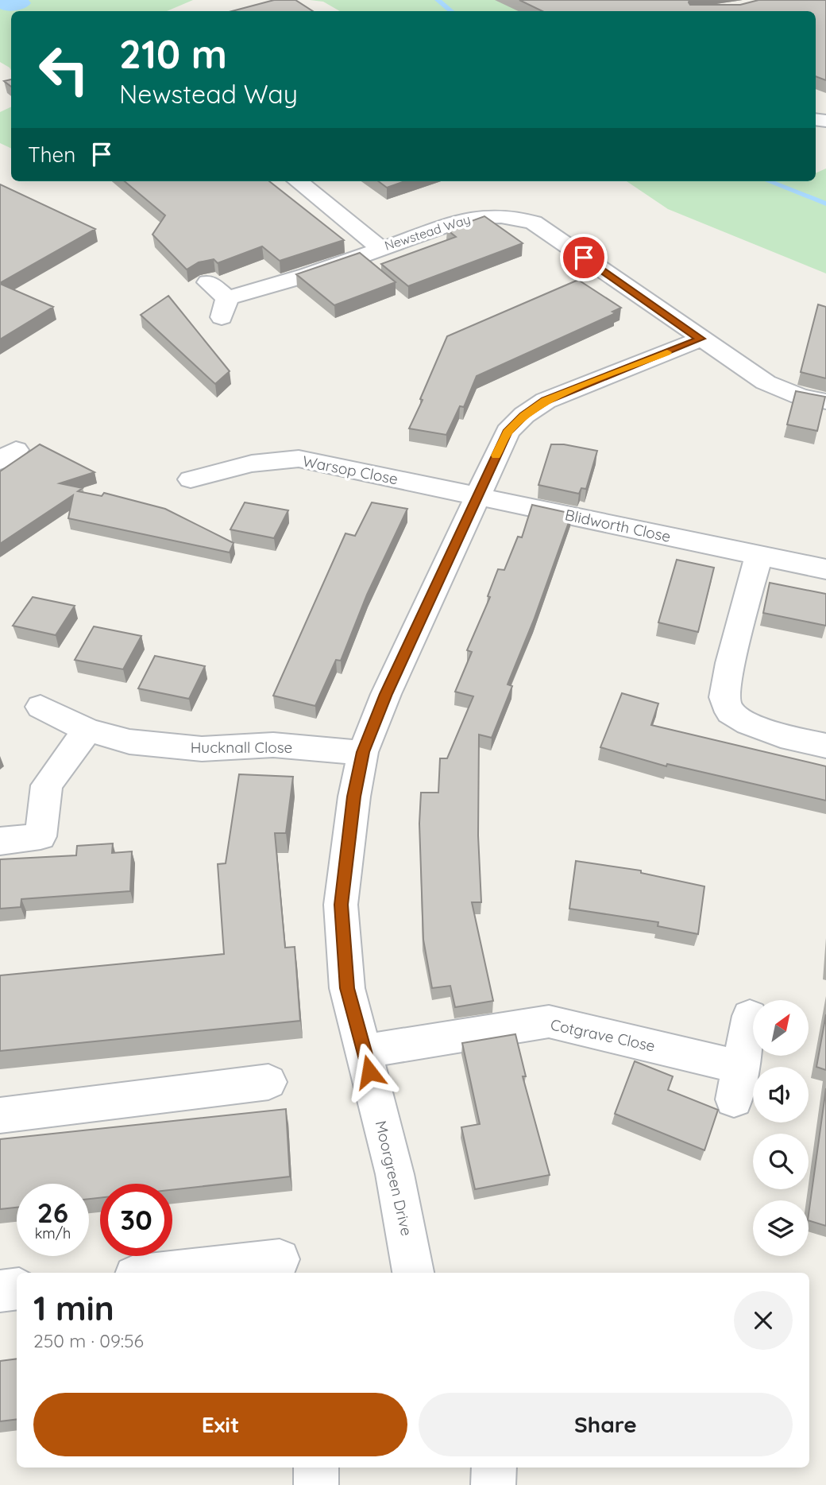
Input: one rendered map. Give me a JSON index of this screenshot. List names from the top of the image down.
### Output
{
  "streets": {
    "street": [
      "Newstead Way",
      "Warsop Close",
      "Blidworth Close",
      "Hucknall Close",
      "Cotgrave Close",
      "Moorgreen Drive"
    ]
  },
  "crossings": [
    ["Newstead Way", "Moorgreen Drive"],
    ["Warsop Close", "Blidworth Close"],
    ["Warsop Close", "Moorgreen Drive"],
    ["Blidworth Close", "Moorgreen Drive"],
    ["Hucknall Close", "Moorgreen Drive"],
    ["Cotgrave Close", "Moorgreen Drive"]
  ],
  "north": "top right",
  "page": {
    "turn": ["210 m", "Newstead Way"],
    "then": "Then",
    "speed": "26 km/h",
    "limit": "30",
    "heading": ["1 min", "250 m · 09:56"],
    "buttons": ["Exit", "Share"]
  }
}
